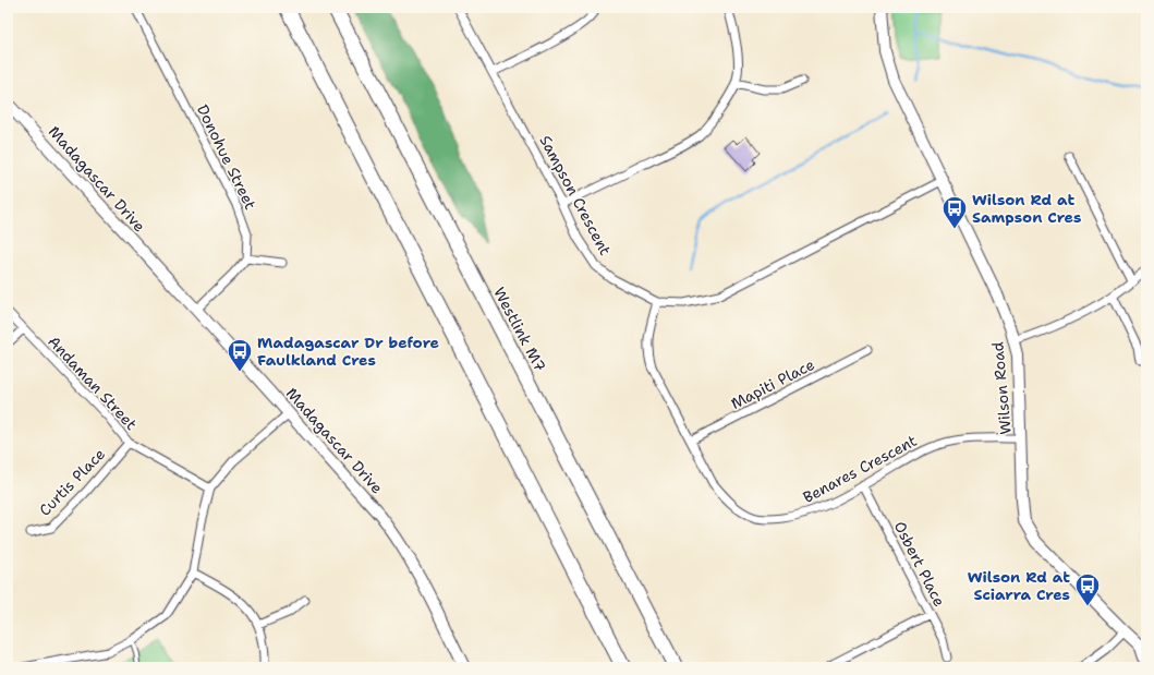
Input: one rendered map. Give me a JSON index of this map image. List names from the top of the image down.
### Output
{
  "streets": {
    "highway": ["Westlink M7"],
    "street": [
      "Donohue Street",
      "Madagascar Drive",
      "Sampson Crescent",
      "Andaman Street",
      "Mapiti Place",
      "Wilson Road",
      "Benares Crescent",
      "Curtis Place",
      "Osbert Place"
    ]
  },
  "crossings": [
    ["Sampson Crescent", "Wilson Road"],
    ["Sampson Crescent", "Benares Crescent"],
    ["Andaman Street", "Curtis Place"],
    ["Mapiti Place", "Benares Crescent"],
    ["Wilson Road", "Benares Crescent"],
    ["Benares Crescent", "Osbert Place"]
  ],
  "places": {
    "bus stop": ["Wilson Rd at Sampson Cres", "Madagascar Dr before Faulkland Cres", "Wilson Rd at Sciarra Cres"]
  }
}
